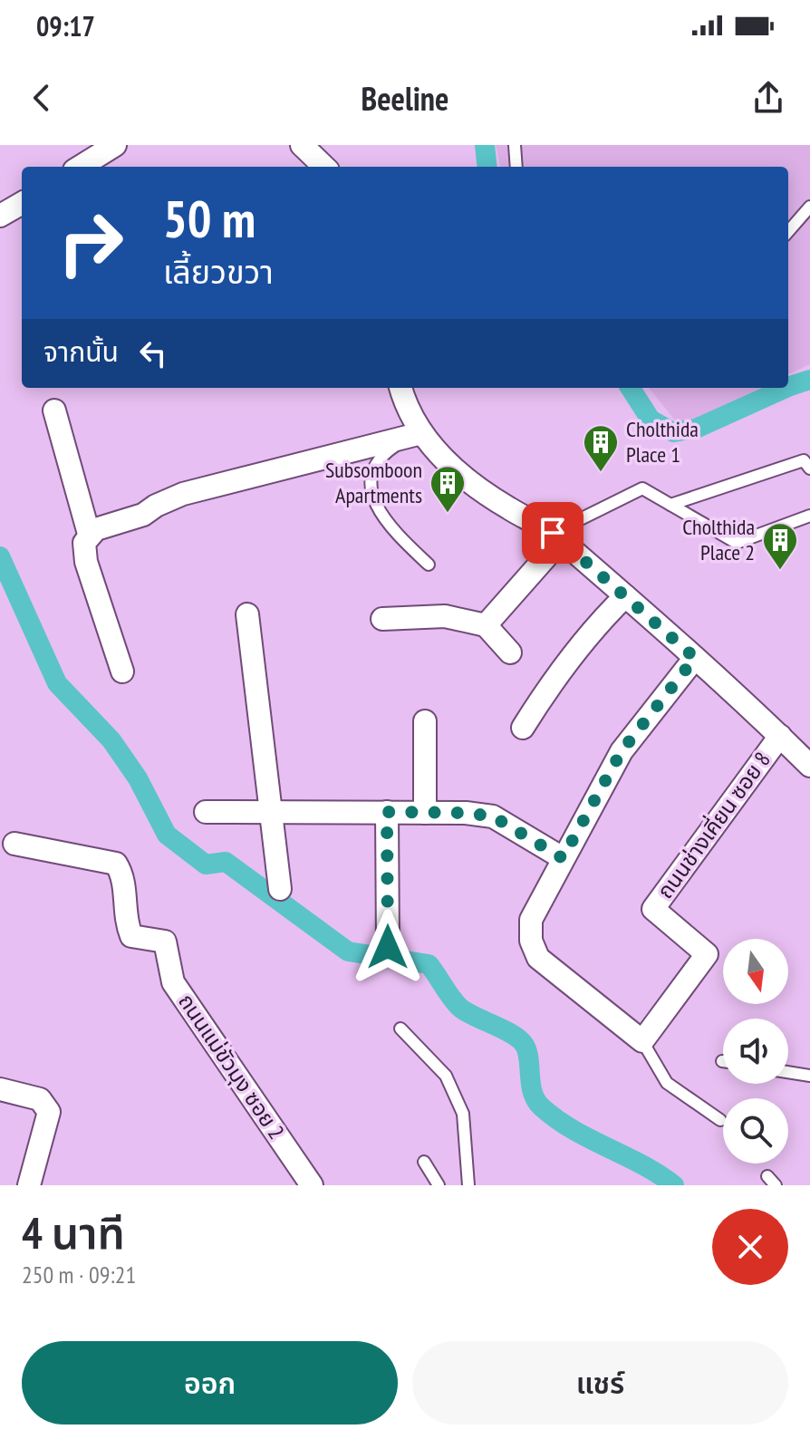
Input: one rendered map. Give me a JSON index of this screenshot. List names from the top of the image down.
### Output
{
  "streets": {
    "street": ["ถนนช่างเคี่ยน ซอย 8", "ถนนแม่ขัวมุง ซอย 2"]
  },
  "places": {
    "building": ["Cholthida Place 1", "Subsomboon Apartments", "Cholthida Place 2"]
  },
  "north": "bottom",
  "page": {
    "status": "09:17",
    "header": "Beeline",
    "turn": ["50 m", "เลี้ยวขวา"],
    "then": "จากนั้น",
    "heading": ["4 นาที", "250 m · 09:21"],
    "buttons": ["ออก", "แชร์"]
  }
}
